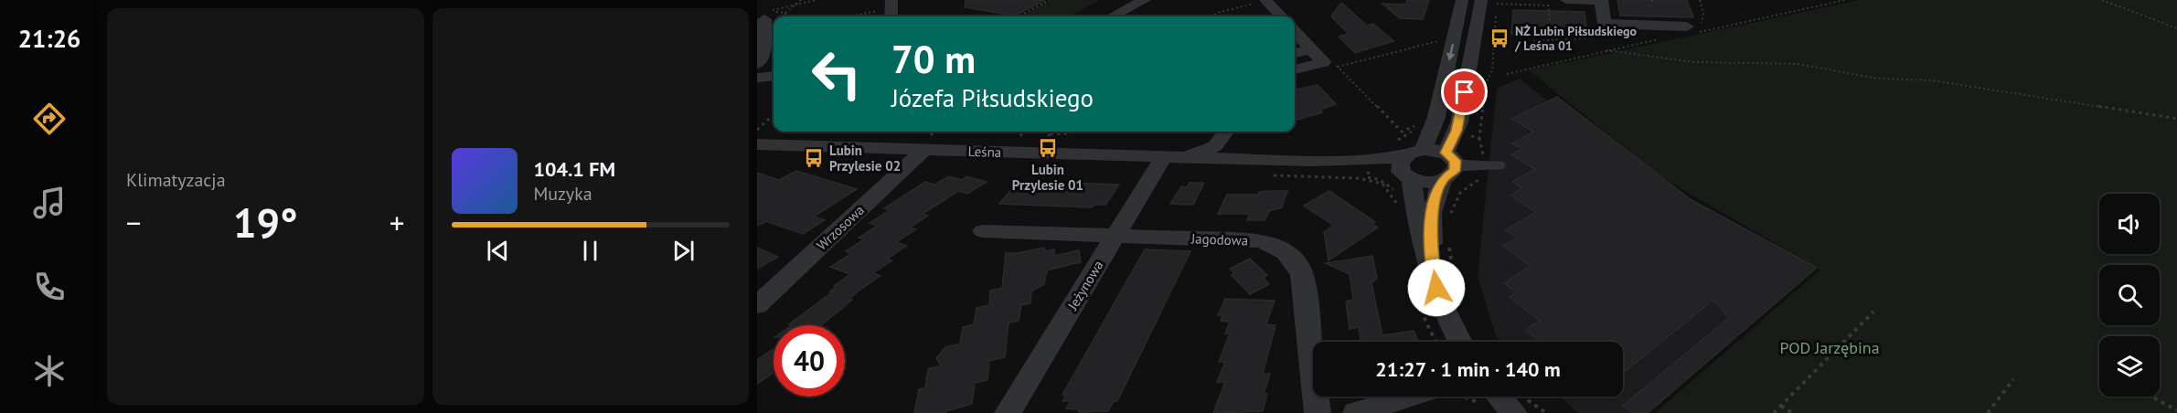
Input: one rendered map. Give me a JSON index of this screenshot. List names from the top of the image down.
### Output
{
  "streets": {
    "street": [
      "Leśna",
      "Wrzosowa",
      "Jagodowa",
      "Jeżynowa"
    ]
  },
  "crossings": [
    ["Leśna", "Wrzosowa"],
    ["Leśna", "Jeżynowa"],
    ["Jagodowa", "Jeżynowa"]
  ],
  "parks": ["POD Jarzębina"],
  "places": {
    "bus stop": ["NŻ Lubin Piłsudskiego / Leśna 01", "Lubin Przylesie 01", "Lubin Przylesie 02"]
  },
  "page": {
    "tabs": "21:26",
    "tile": "Klimatyzacja",
    "turn": ["70 m", "Józefa Piłsudskiego"],
    "song": ["104.1 FM", "Muzyka"],
    "heat": ["−", "19°", "+"],
    "limit": "40",
    "trip": "21:27 · 1 min · 140 m"
  }
}
